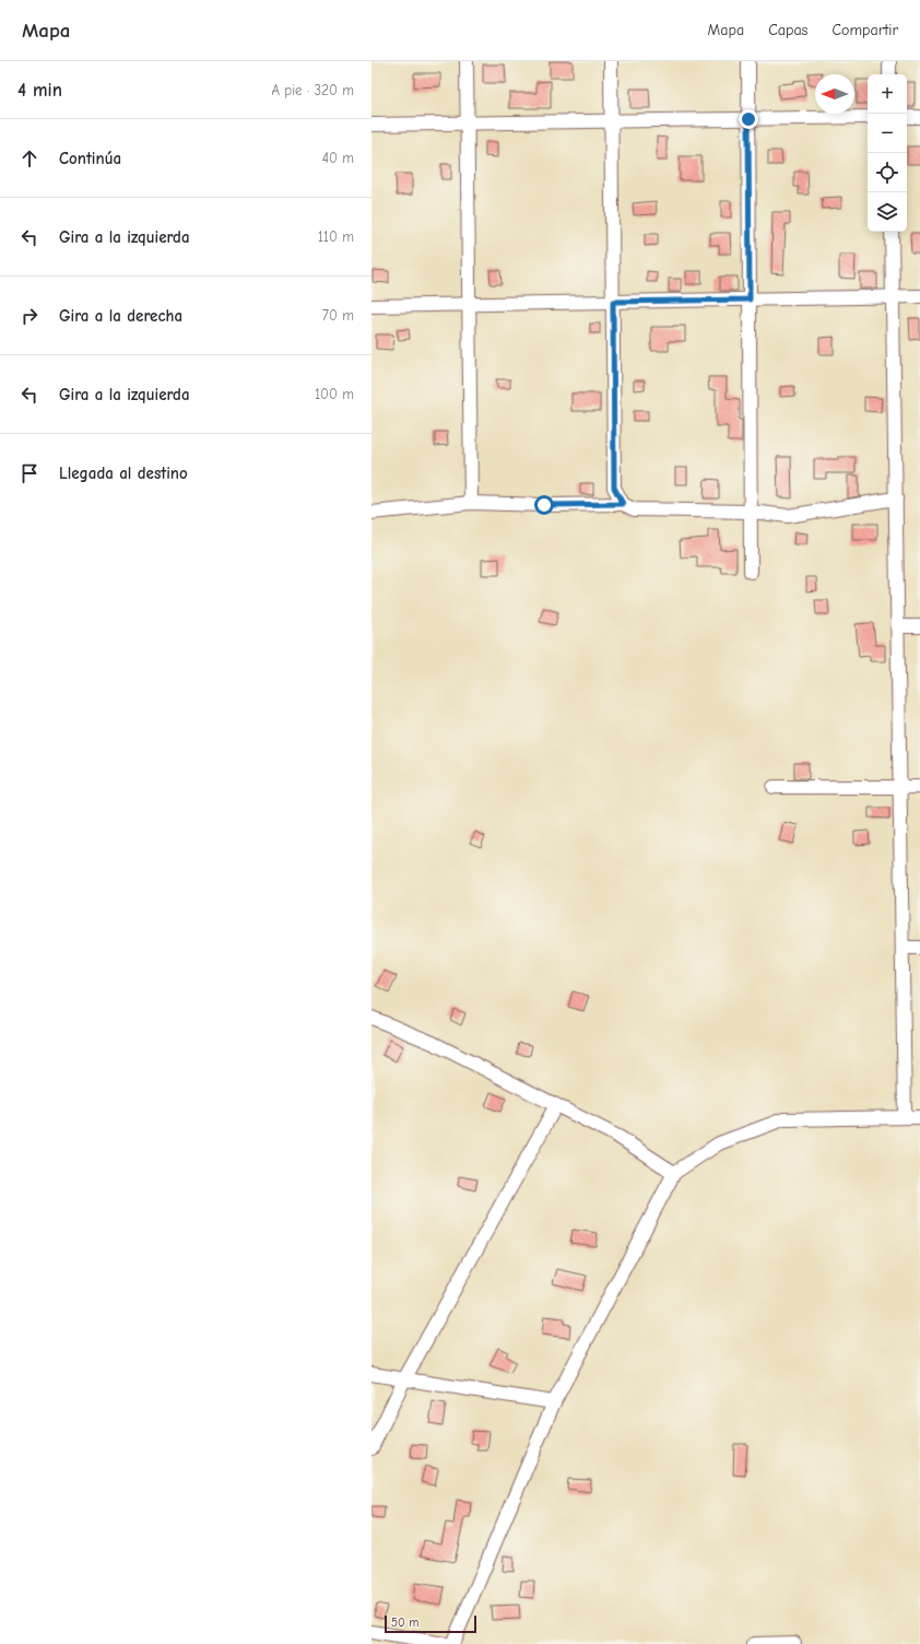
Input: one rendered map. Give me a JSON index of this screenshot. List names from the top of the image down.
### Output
{
  "scale_bar": "50 m",
  "north": "left",
  "page": {
    "header": "Mapa",
    "nav": ["Mapa", "Capas", "Compartir"],
    "heading": ["4 min", "A pie · 320 m"],
    "map_buttons": ["+", "−"],
    "list": [
      ["Continúa", "40 m"],
      ["Gira a la izquierda", "110 m"],
      ["Gira a la derecha", "70 m"],
      ["Gira a la izquierda", "100 m"],
      "Llegada al destino"
    ],
    "scale": "50 m"
  }
}
